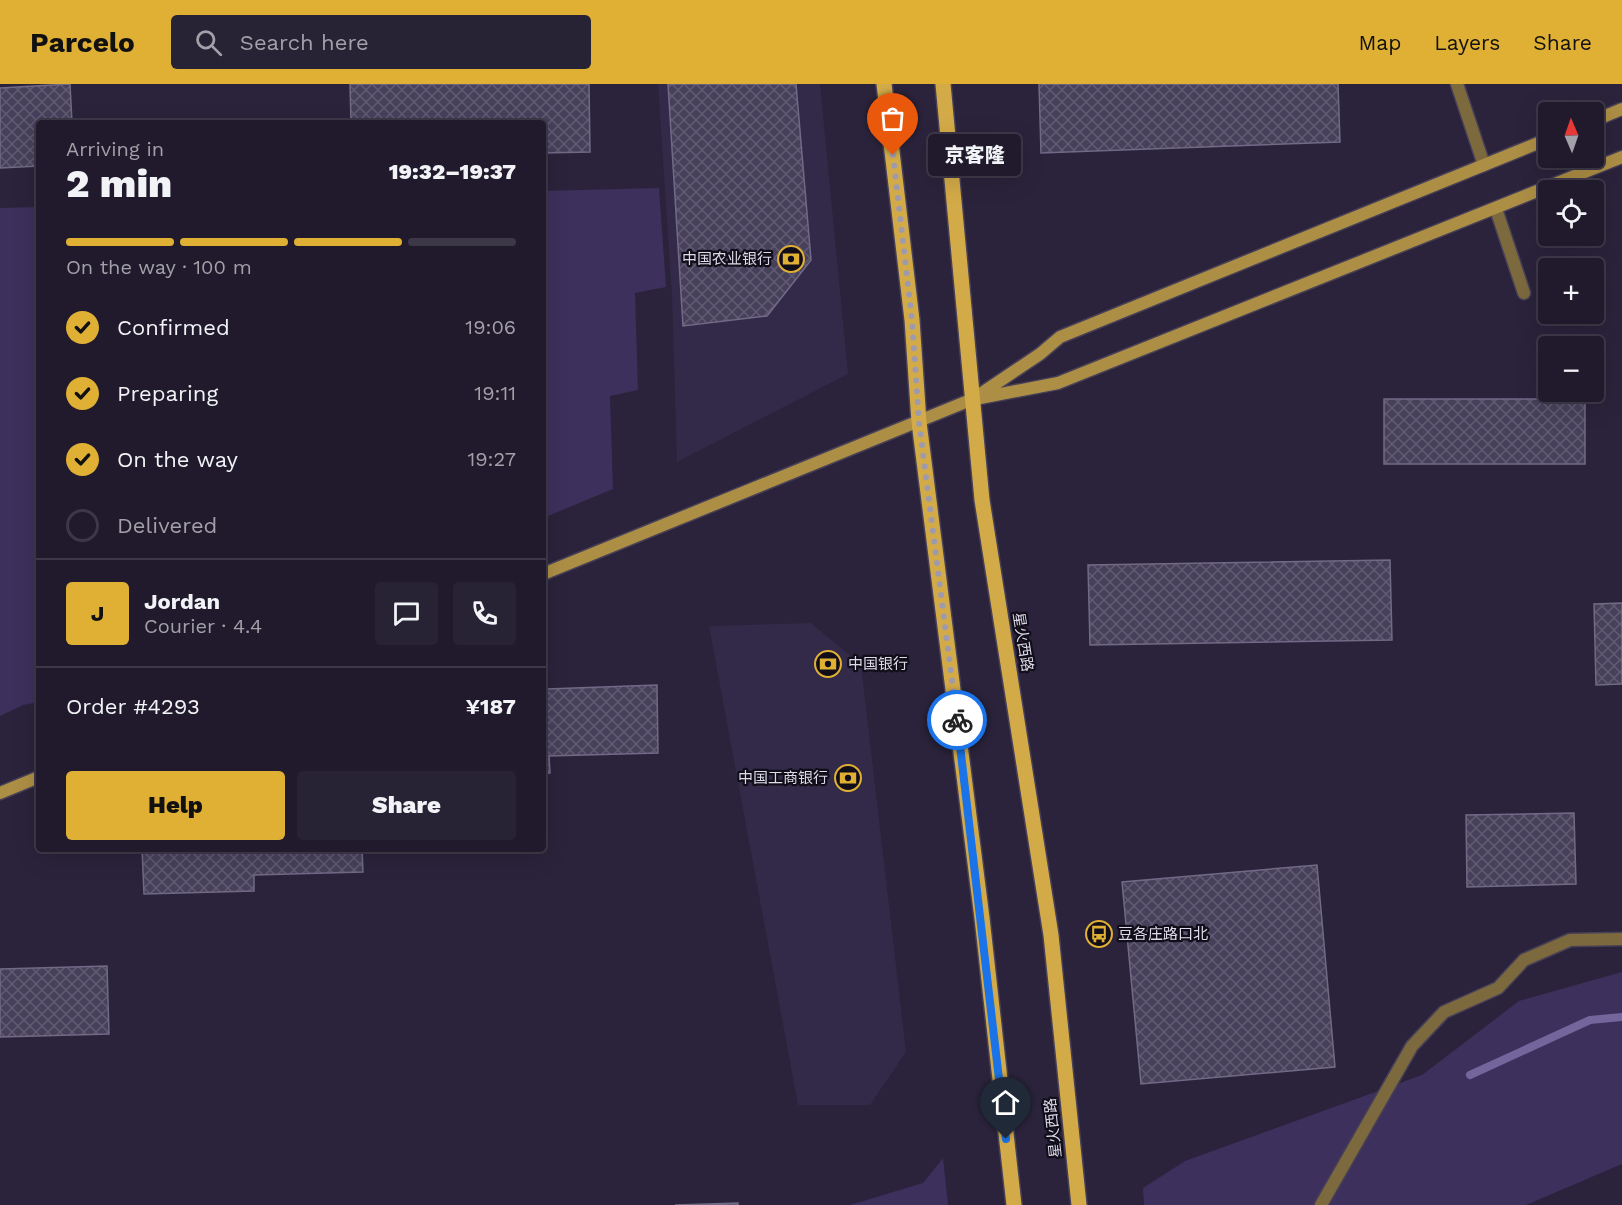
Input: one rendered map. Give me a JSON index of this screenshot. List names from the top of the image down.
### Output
{
  "streets": {
    "main road": ["星火西路"]
  },
  "places": {
    "other": ["京客隆"],
    "bank": ["中国农业银行", "中国银行", "中国工商银行"],
    "bus stop": ["豆各庄路口北"]
  },
  "north": "top",
  "page": {
    "header": "Parcelo",
    "search": "Search here",
    "nav": ["Map", "Layers", "Share"],
    "map_buttons": ["+", "−"],
    "heading": ["2 min", "Arriving in", "19:32–19:37"],
    "panel": [
      "Jordan",
      "Courier · 4.4",
      "Order #4293",
      "¥187"
    ],
    "bubble": "京客隆",
    "bar": "On the way · 100 m",
    "list": [
      ["Confirmed", "19:06"],
      ["Preparing", "19:11"],
      ["On the way", "19:27"],
      "Delivered"
    ],
    "round": "J",
    "buttons": ["Help", "Share"]
  }
}
